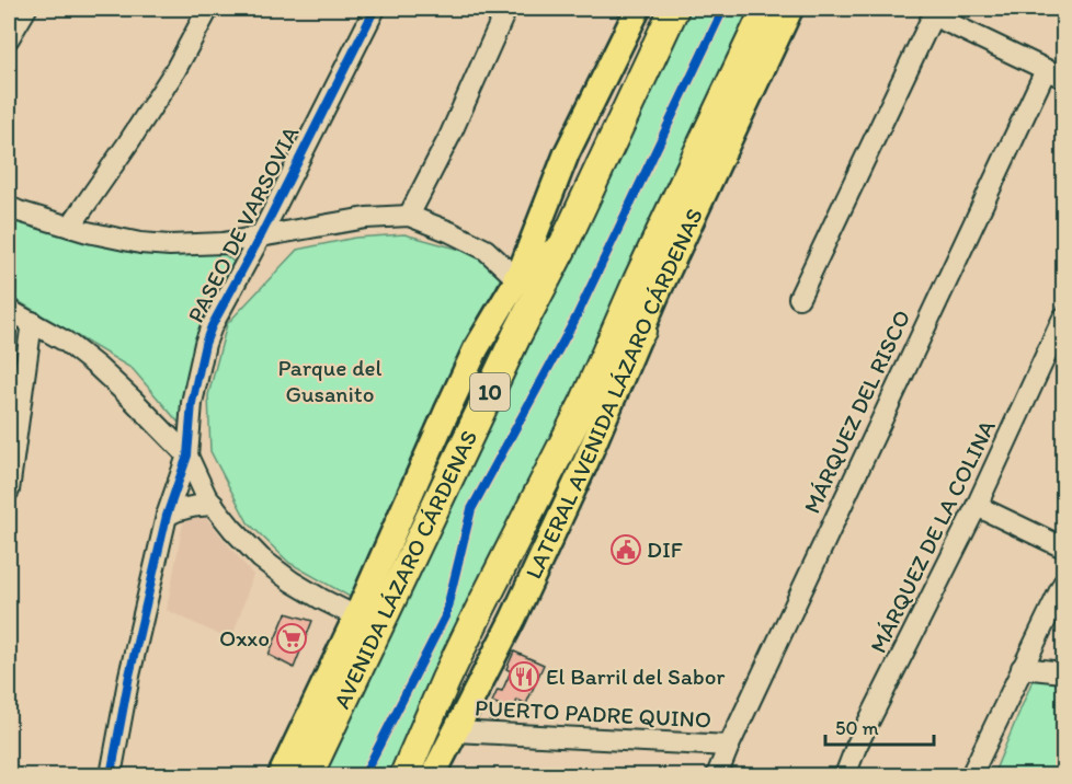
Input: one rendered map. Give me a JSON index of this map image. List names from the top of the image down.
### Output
{
  "streets": {
    "highway": ["10", "AVENIDA LÁZARO CÁRDENAS"],
    "main road": ["LATERAL AVENIDA LÁZARO CÁRDENAS"],
    "street": [
      "PASEO DE VARSOVIA",
      "MÁRQUEZ DEL RISCO",
      "MÁRQUEZ DE LA COLINA",
      "PUERTO PADRE QUINO"
    ]
  },
  "crossings": [
    ["LATERAL AVENIDA LÁZARO CÁRDENAS", "PUERTO PADRE QUINO"],
    ["MÁRQUEZ DEL RISCO", "PUERTO PADRE QUINO"]
  ],
  "parks": ["Parque del Gusanito"],
  "places": {
    "public building": ["DIF"],
    "supermarket": ["Oxxo"],
    "restaurant": ["El Barril del Sabor"]
  },
  "scale_bar": "50 m"
}
